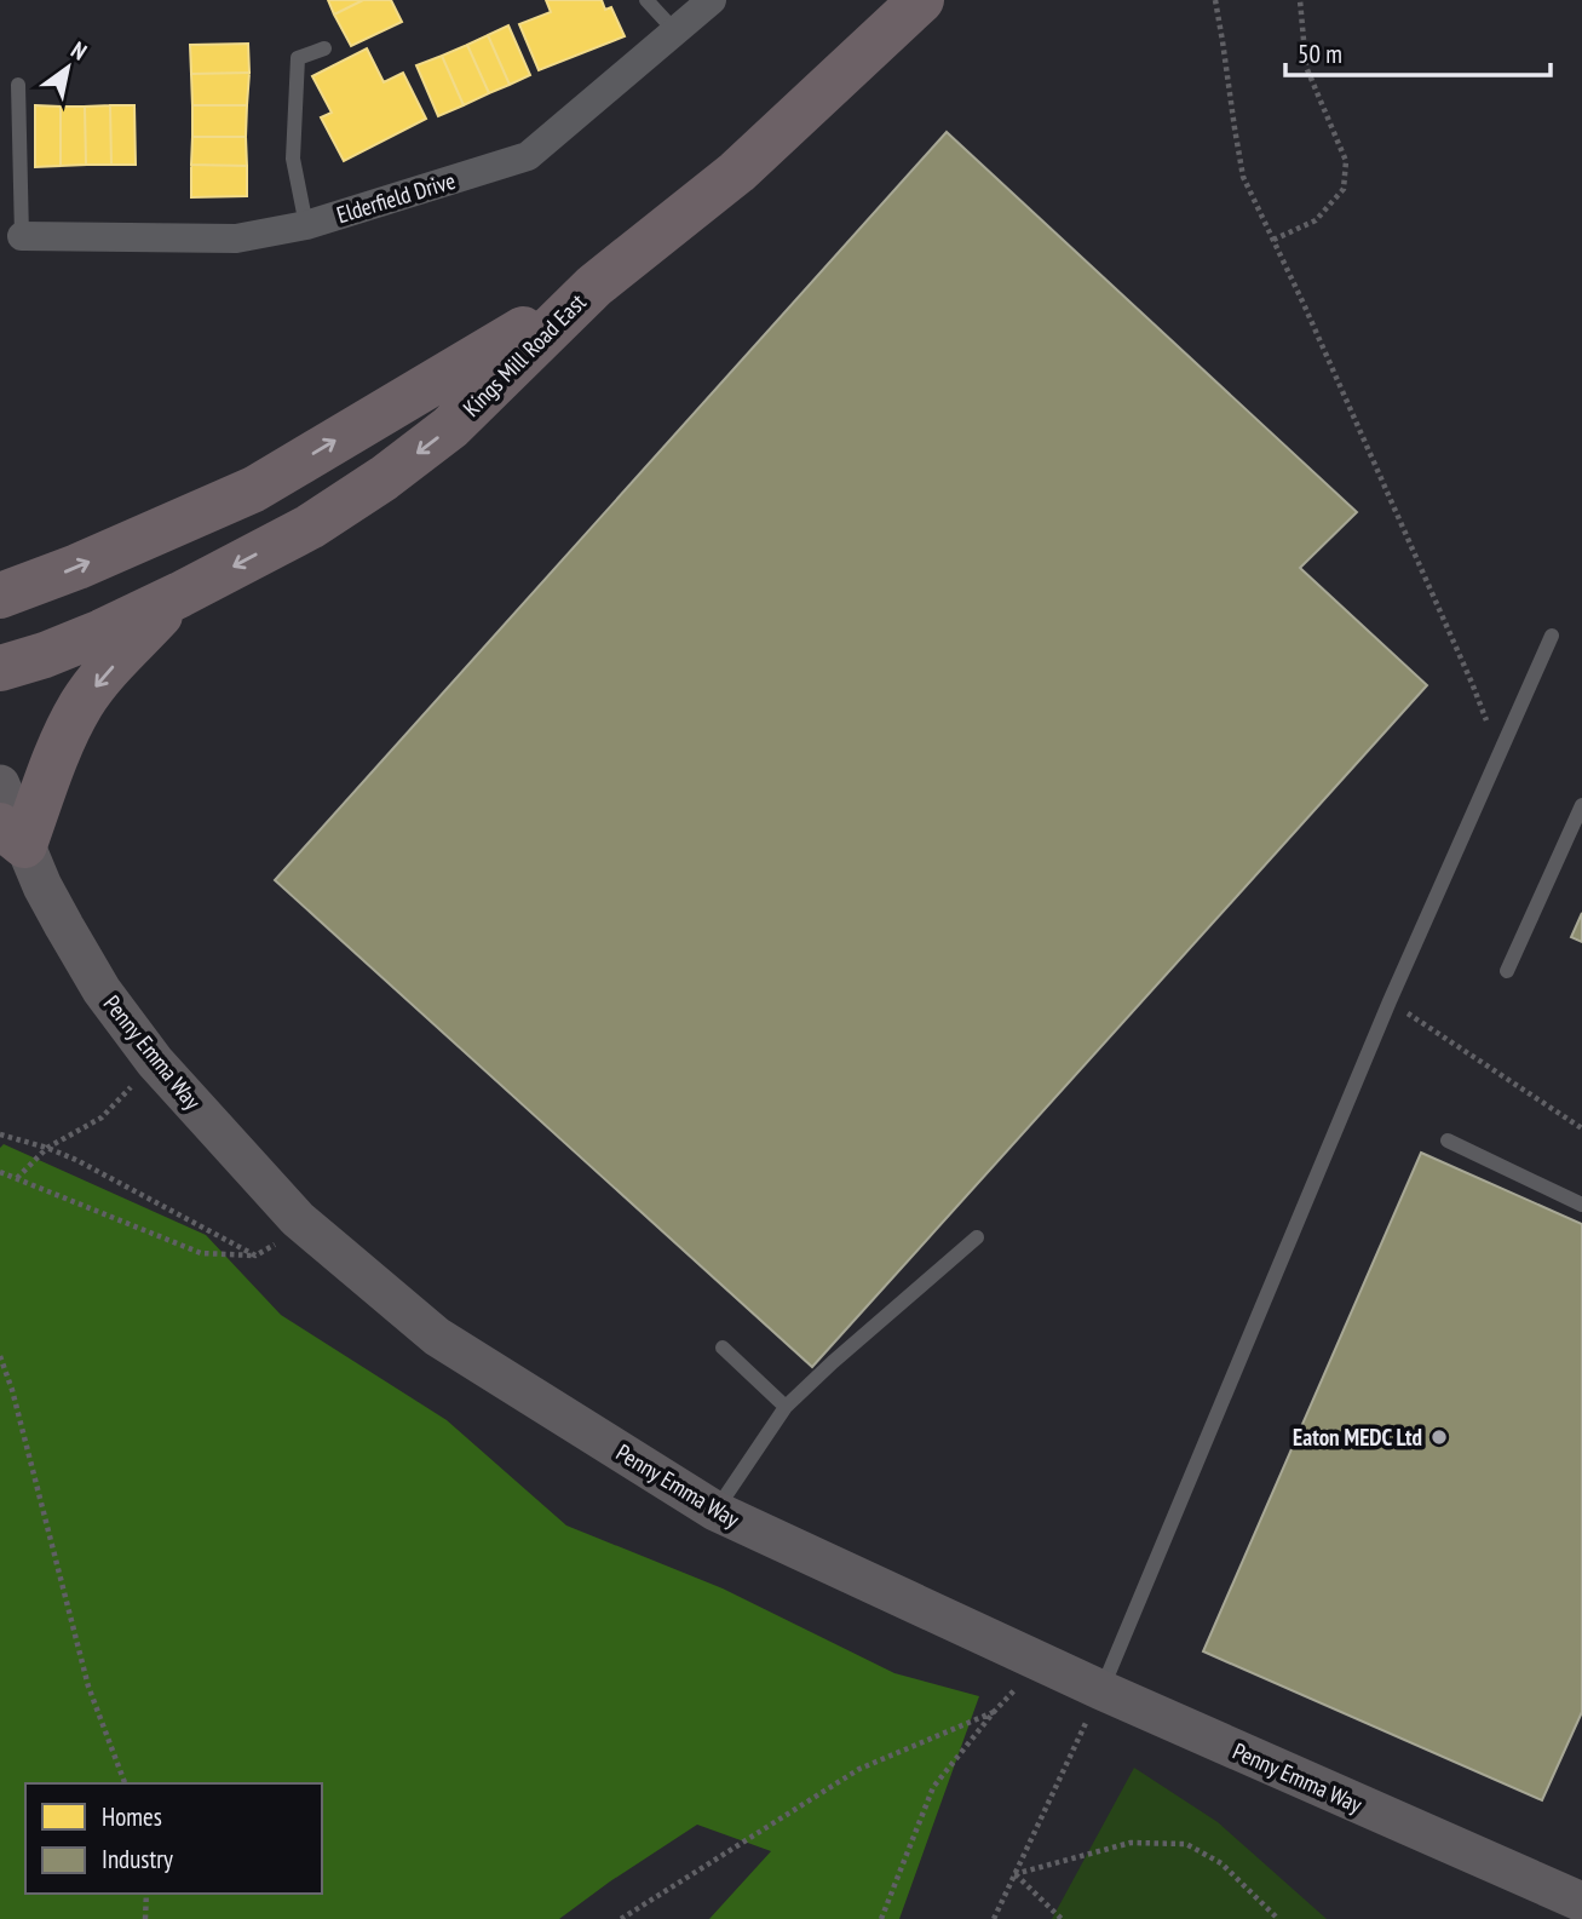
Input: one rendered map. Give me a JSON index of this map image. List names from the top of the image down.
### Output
{
  "streets": {
    "highway": ["Kings Mill Road East"],
    "main road": ["Penny Emma Way"],
    "street": ["Elderfield Drive"]
  },
  "places": ["Eaton MEDC Ltd"],
  "legend": ["Homes", "Industry"],
  "scale_bar": "50 m",
  "north": "top right"
}
